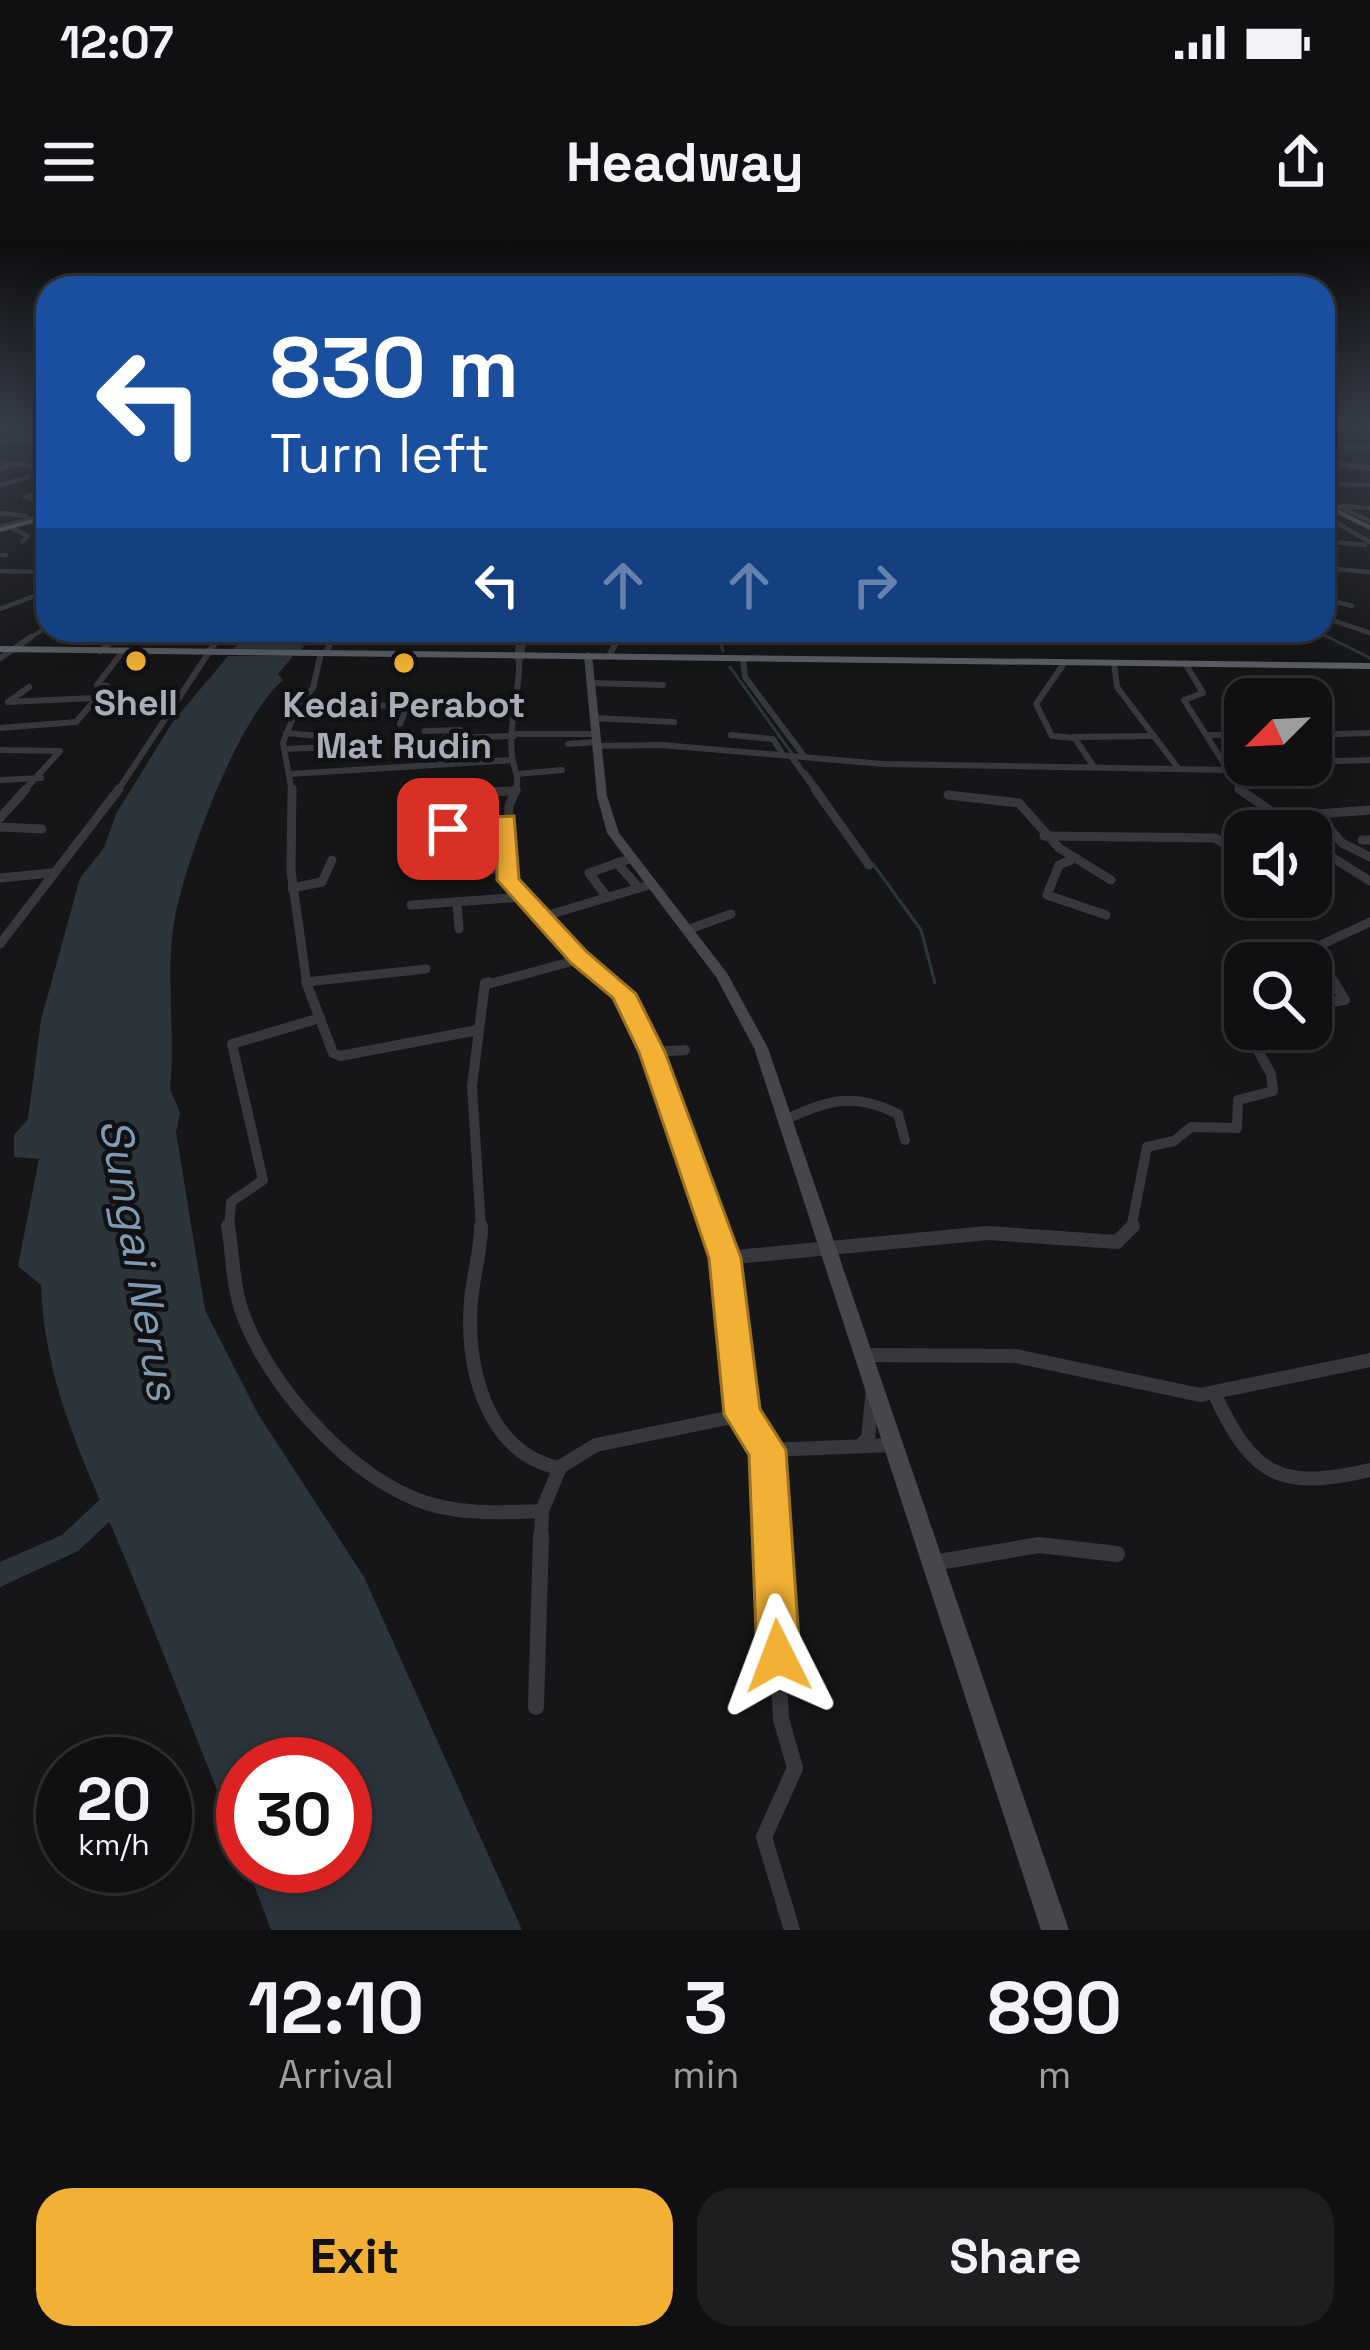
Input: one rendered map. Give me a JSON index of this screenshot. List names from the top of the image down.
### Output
{
  "water": ["Sungai Nerus"],
  "places": ["Shell", "Kedai Perabot Mat Rudin"],
  "north": "bottom left",
  "page": {
    "status": "12:07",
    "header": "Headway",
    "turn": ["830 m", "Turn left"],
    "speed": "20 km/h",
    "limit": "30",
    "eta": [
      "12:10",
      "Arrival",
      "3",
      "min",
      "890",
      "m"
    ],
    "buttons": ["Exit", "Share"]
  }
}
